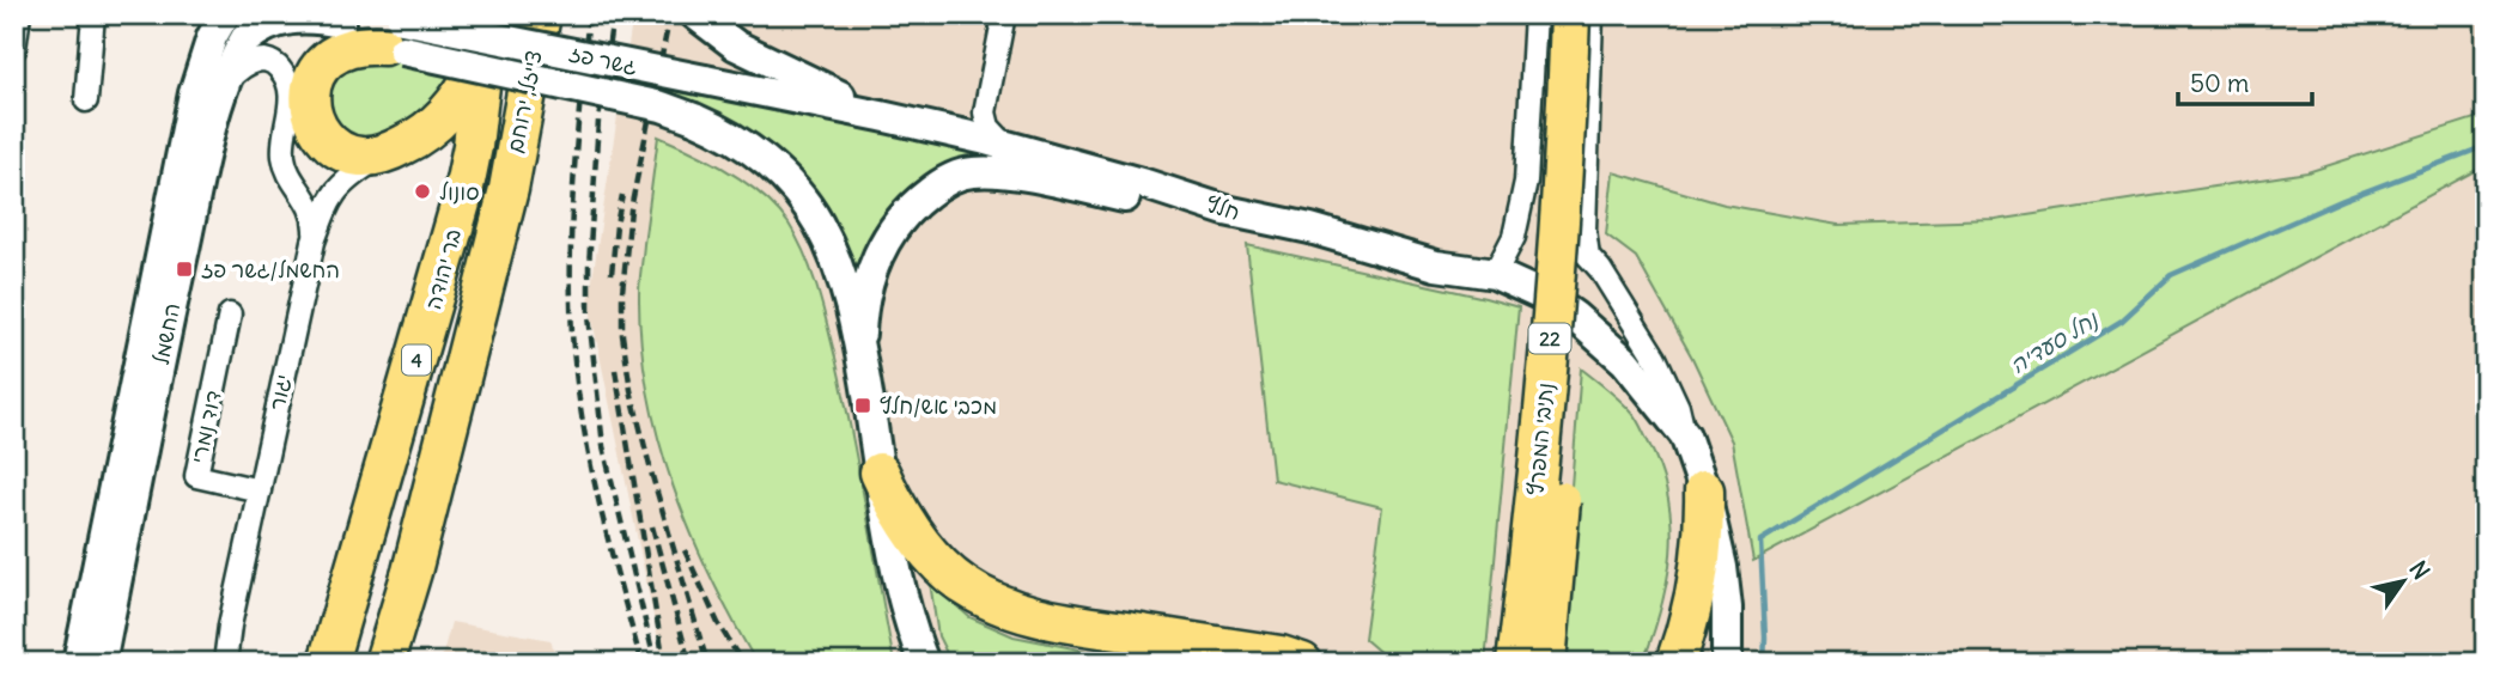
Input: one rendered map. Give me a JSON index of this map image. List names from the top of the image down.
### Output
{
  "streets": {
    "highway": [
      "צייזל, ירוחם",
      "בר יהודה",
      "22",
      "4",
      "נתיבי המפרץ"
    ],
    "street": [
      "גשר פז",
      "חלץ",
      "החשמל",
      "יגור",
      "דוד נמרי"
    ]
  },
  "crossings": [
    ["גשר פז", "חלץ"],
    ["צייזל, ירוחם", "בר יהודה"],
    ["יגור", "דוד נמרי"]
  ],
  "water": ["נחל סעדיה"],
  "places": {
    "other": ["סונול"],
    "transit": ["החשמל/גשר פז", "מכבי אש/חלץ"]
  },
  "scale_bar": "50 m",
  "north": "top right"
}
